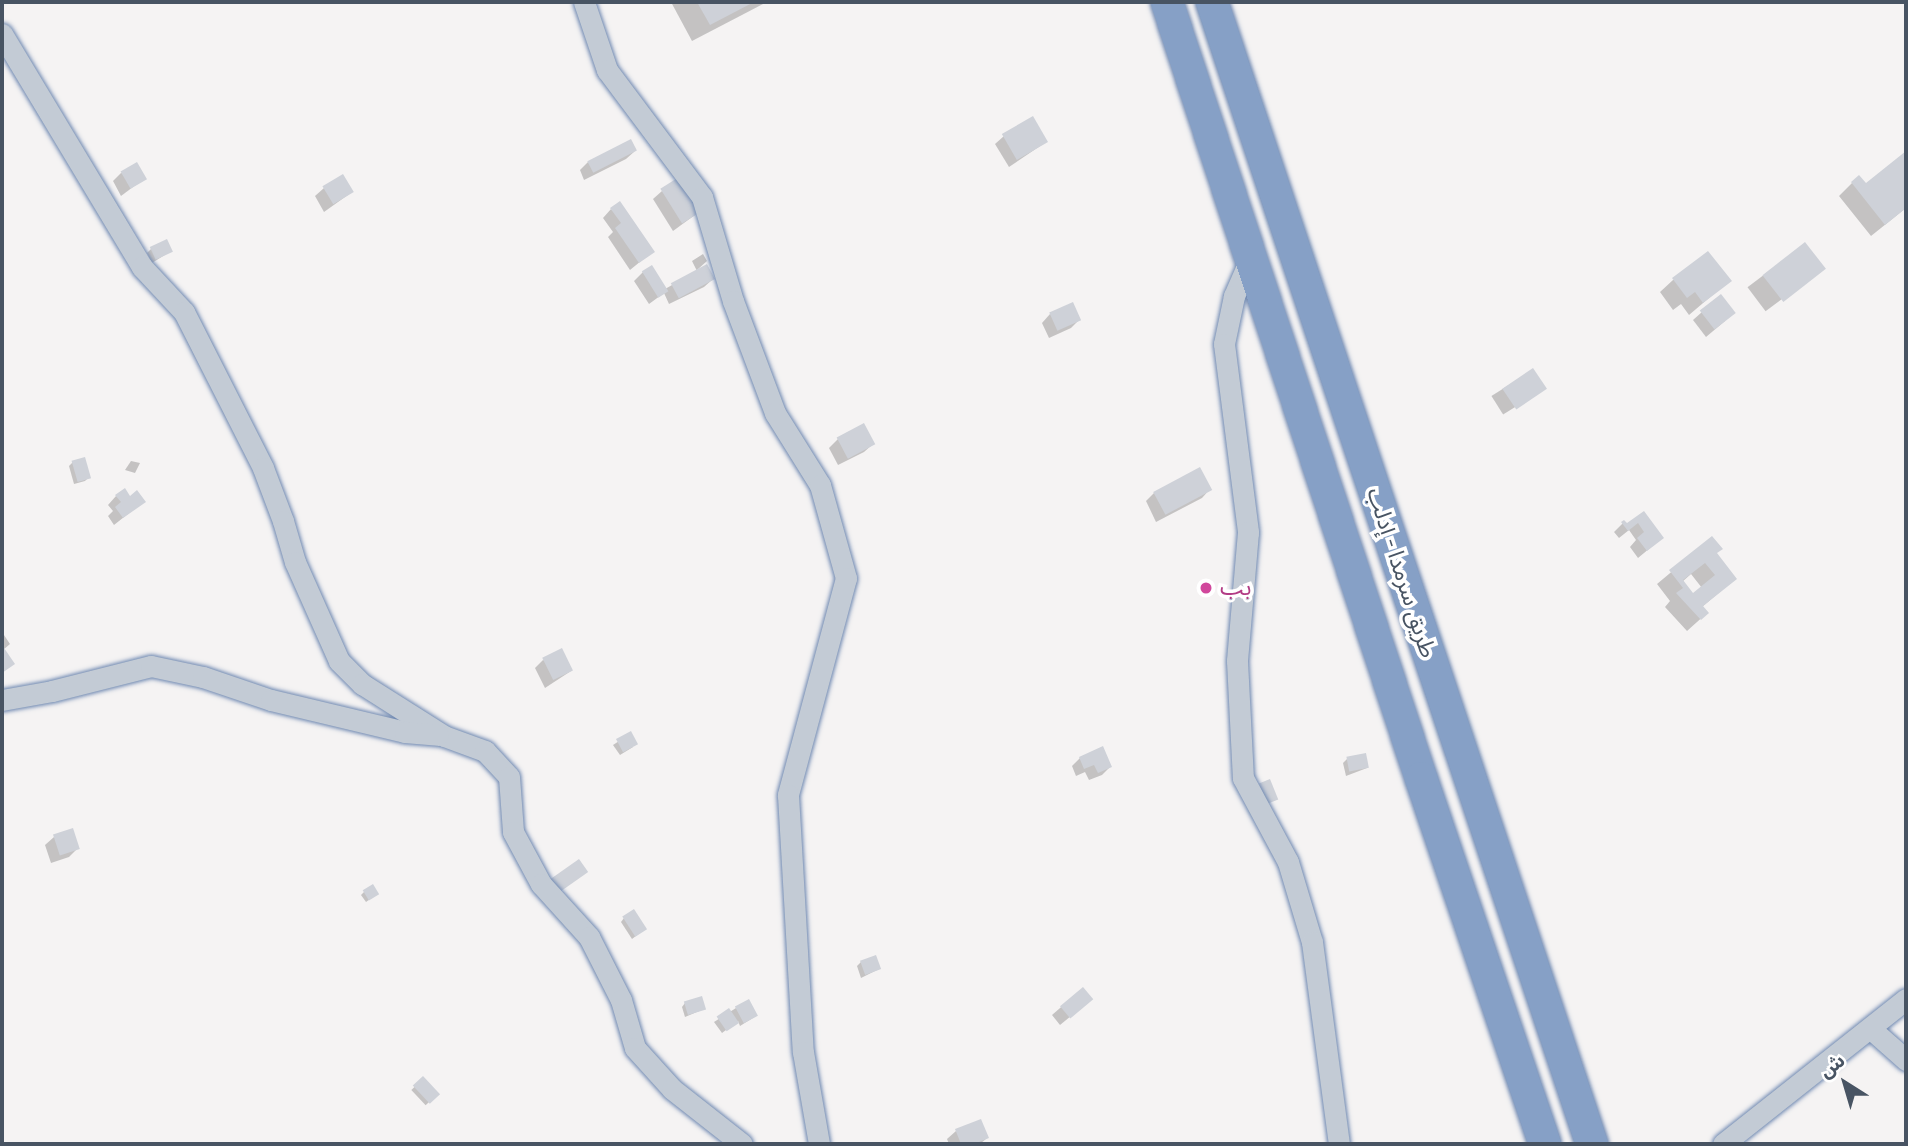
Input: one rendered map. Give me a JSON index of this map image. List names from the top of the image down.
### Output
{
  "streets": {
    "highway": ["طريق سرمدا - إدلب"]
  },
  "places": ["بب"],
  "north": "top left"
}
